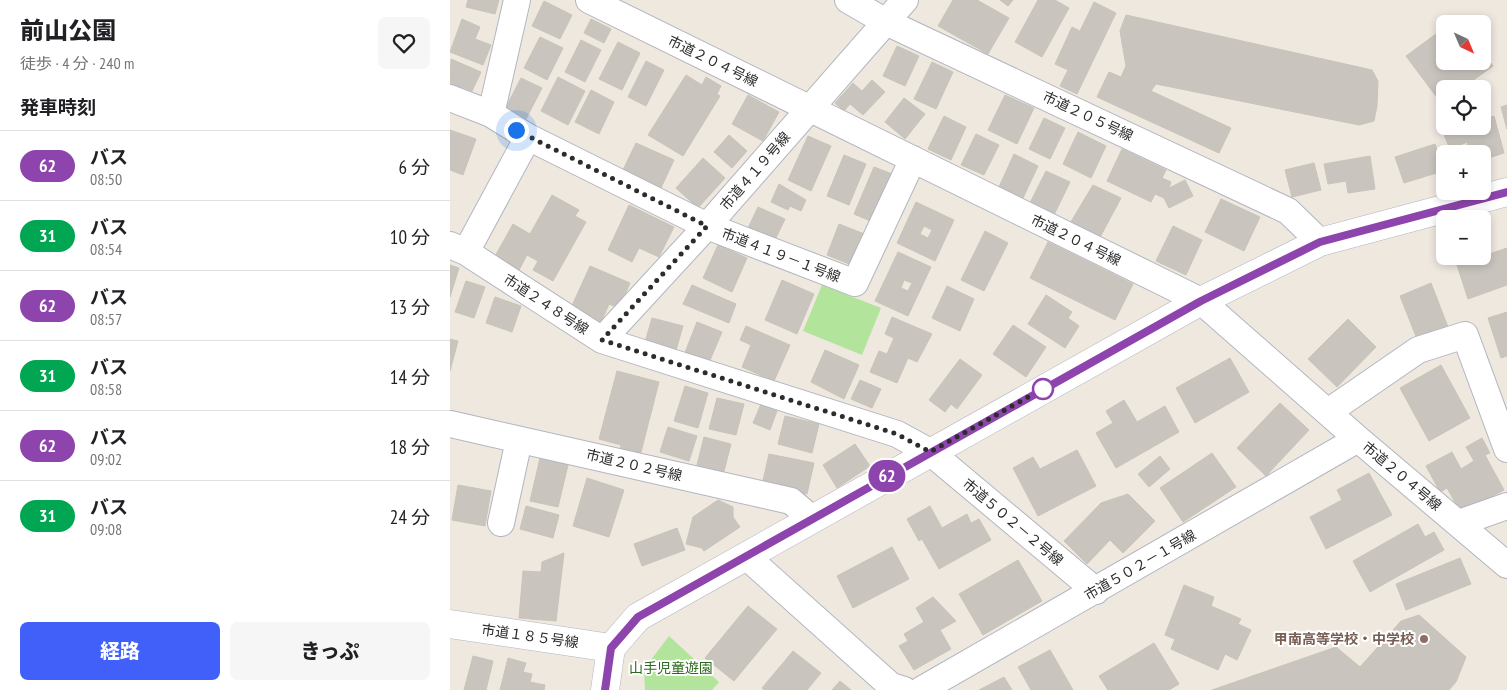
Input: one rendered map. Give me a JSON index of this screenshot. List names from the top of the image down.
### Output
{
  "streets": {
    "street": [
      "市道２０４号線",
      "市道２０５号線",
      "市道４１９号線",
      "市道４１９－１号線",
      "市道２４８号線",
      "市道２０２号線",
      "市道５０２－２号線",
      "市道５０２－１号線",
      "市道１８５号線"
    ]
  },
  "crossings": [
    ["市道２０４号線", "市道４１９号線"],
    ["市道２０４号線", "市道４１９－１号線"],
    ["市道２０４号線", "市道５０２－１号線"],
    ["市道２０５号線", "市道４１９号線"],
    ["市道４１９号線", "市道４１９－１号線"],
    ["市道４１９号線", "市道２４８号線"],
    ["市道２４８号線", "市道５０２－２号線"],
    ["市道５０２－２号線", "市道５０２－１号線"]
  ],
  "parks": ["山手児童遊園"],
  "places": ["甲南高等学校・中学校"],
  "lines": ["bus line 62"],
  "north": "bottom right",
  "page": {
    "heading": [
      ["前山公園", "徒歩 · 4 分 · 240 m"],
      "発車時刻"
    ],
    "on_map": "62",
    "map_buttons": ["+", "−"],
    "list": [
      {
        "mark": "62",
        "name": "バス",
        "note": "08:50",
        "value": "6 分"
      },
      {
        "mark": "31",
        "name": "バス",
        "note": "08:54",
        "value": "10 分"
      },
      {
        "mark": "62",
        "name": "バス",
        "note": "08:57",
        "value": "13 分"
      },
      {
        "mark": "31",
        "name": "バス",
        "note": "08:58",
        "value": "14 分"
      },
      {
        "mark": "62",
        "name": "バス",
        "note": "09:02",
        "value": "18 分"
      },
      {
        "mark": "31",
        "name": "バス",
        "note": "09:08",
        "value": "24 分"
      }
    ],
    "buttons": ["経路", "きっぷ"]
  }
}
